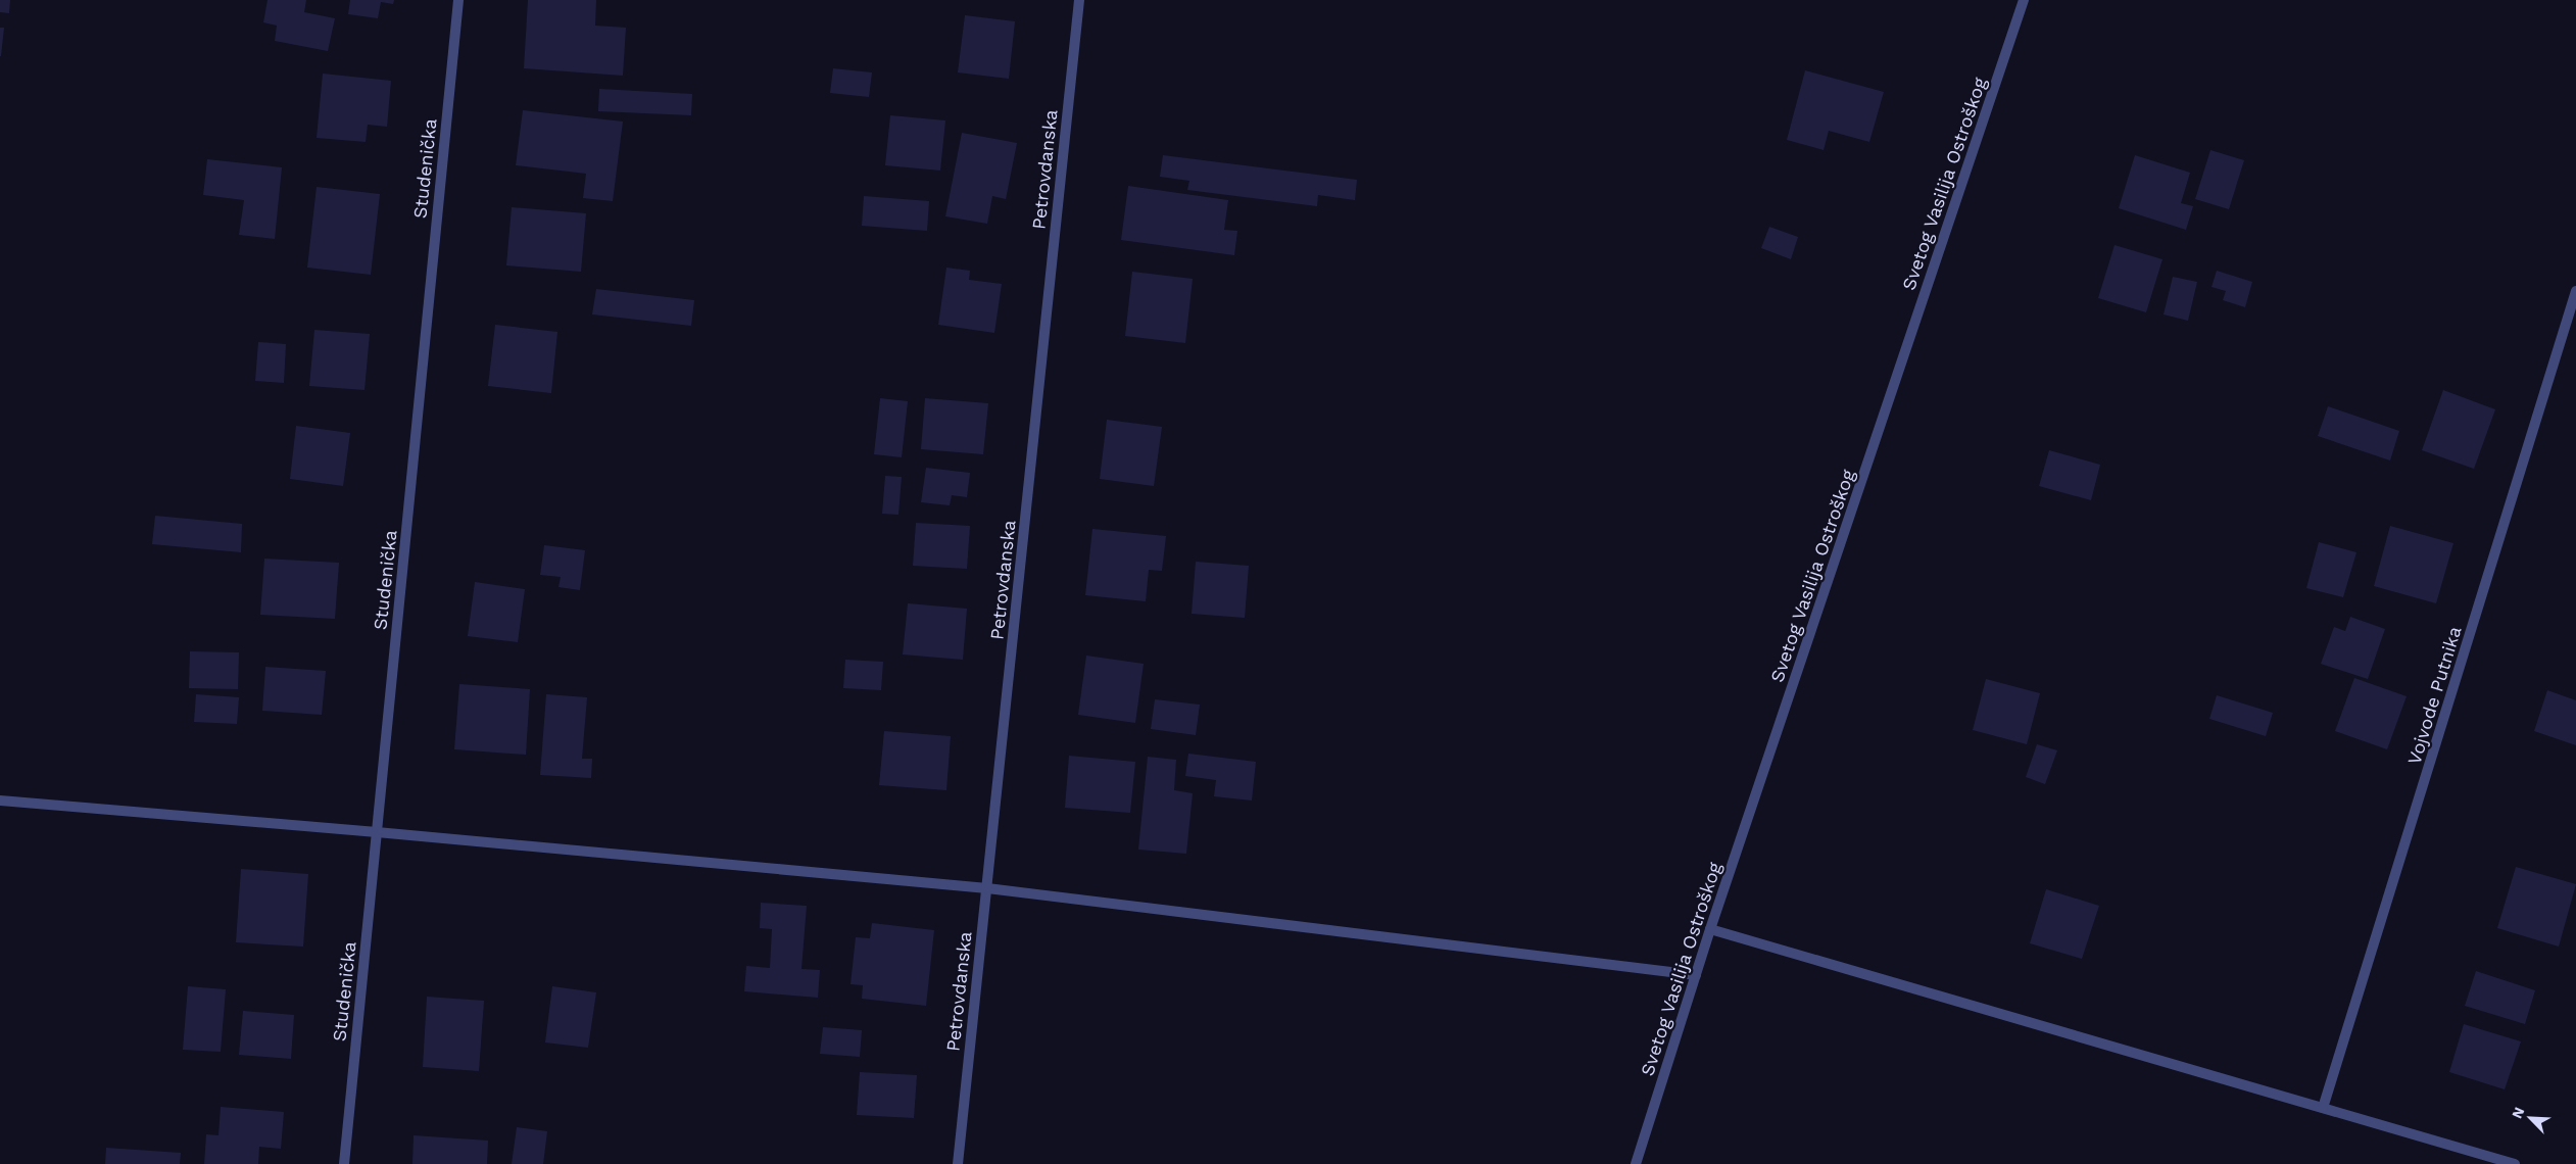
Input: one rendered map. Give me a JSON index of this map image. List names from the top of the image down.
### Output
{
  "streets": {
    "street": [
      "Studenička",
      "Petrovdanska",
      "Svetog Vasilija Ostroškog",
      "Vojvode Putnika"
    ]
  },
  "north": "top left"
}
